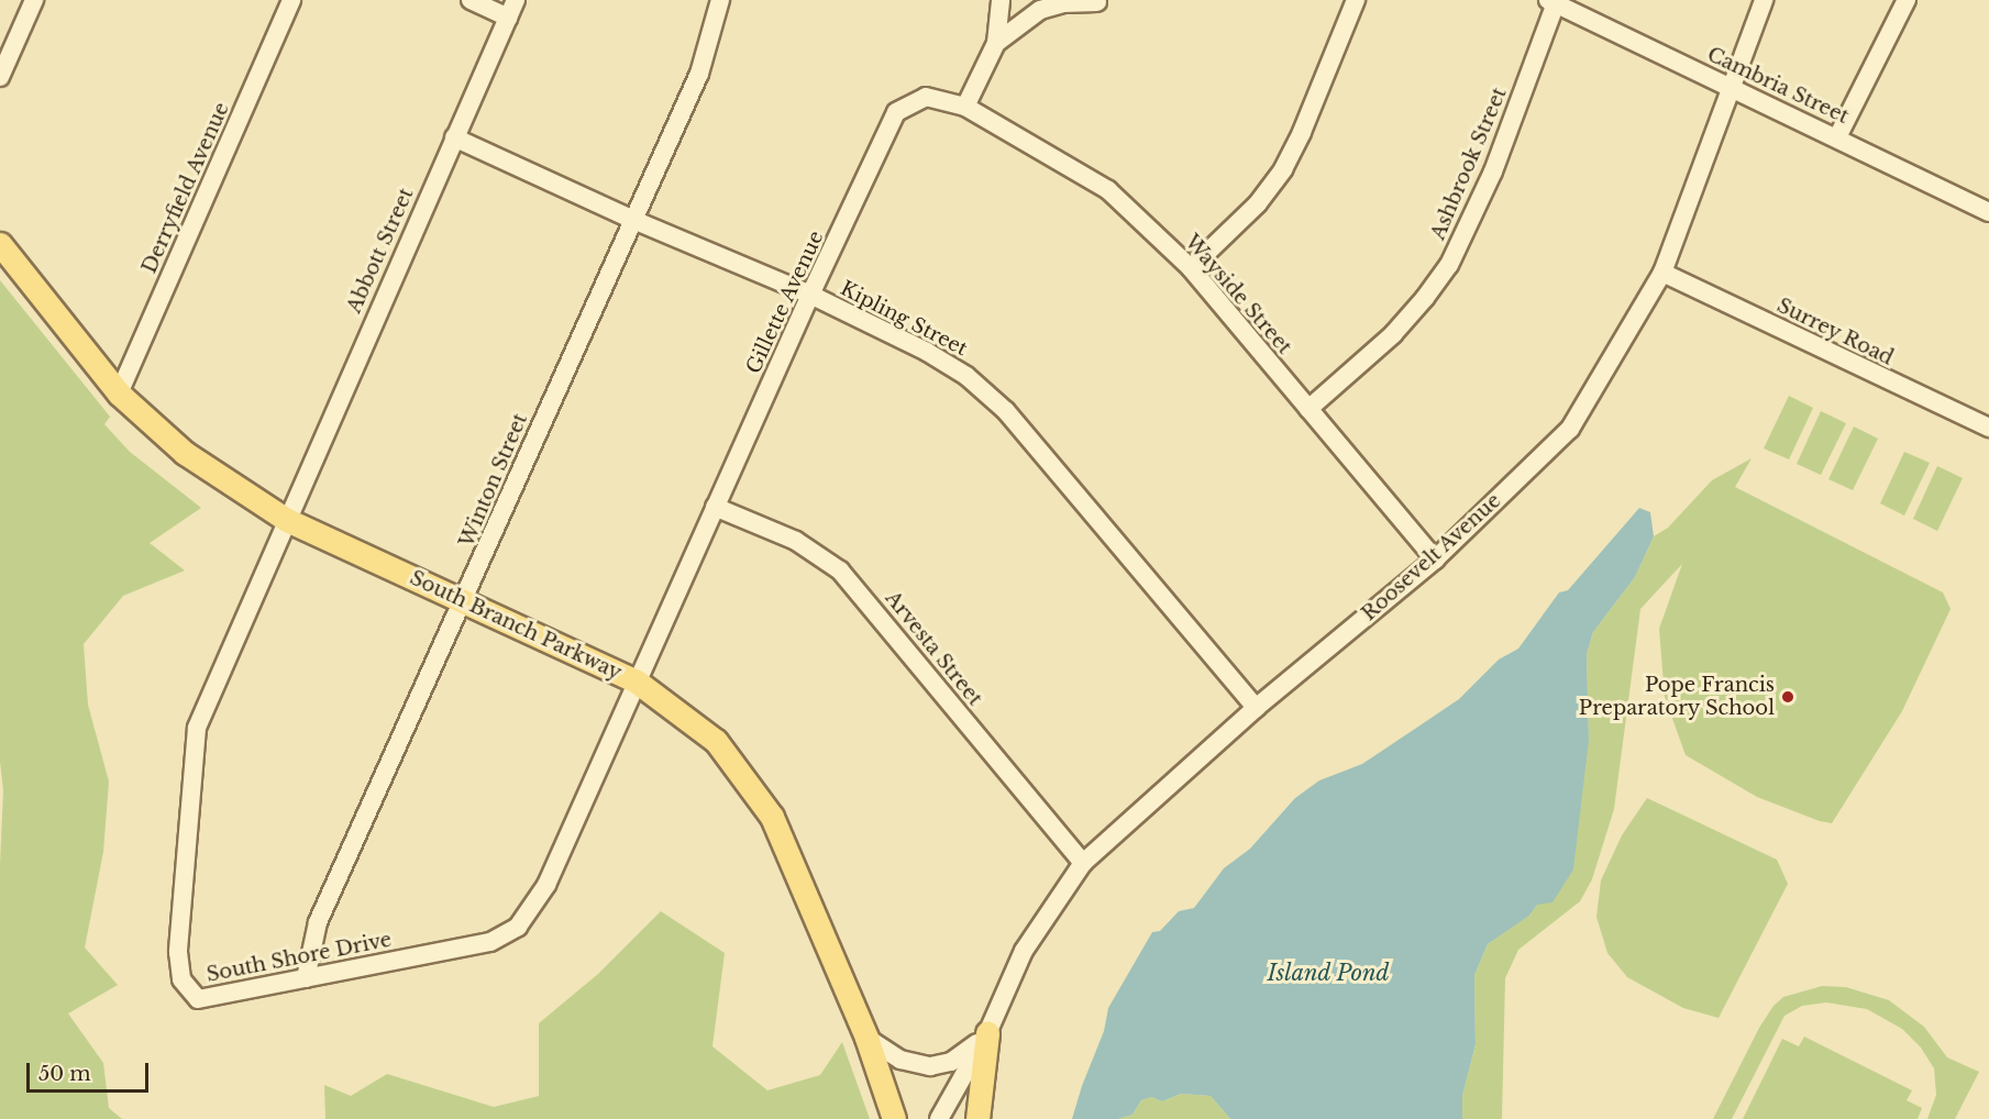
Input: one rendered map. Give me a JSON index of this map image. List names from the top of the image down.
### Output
{
  "streets": {
    "main road": ["Roosevelt Avenue", "South Branch Parkway"],
    "street": [
      "Cambria Street",
      "Ashbrook Street",
      "Derryfield Avenue",
      "Abbott Street",
      "Wayside Street",
      "Gillette Avenue",
      "Kipling Street",
      "Surrey Road",
      "Winton Street",
      "Arvesta Street",
      "South Shore Drive"
    ]
  },
  "crossings": [
    ["Cambria Street", "Ashbrook Street"],
    ["Cambria Street", "Roosevelt Avenue"],
    ["Ashbrook Street", "Wayside Street"],
    ["Derryfield Avenue", "South Branch Parkway"],
    ["Abbott Street", "Kipling Street"],
    ["Abbott Street", "South Branch Parkway"],
    ["Abbott Street", "South Shore Drive"],
    ["Wayside Street", "Gillette Avenue"],
    ["Wayside Street", "Roosevelt Avenue"],
    ["Gillette Avenue", "Kipling Street"],
    ["Gillette Avenue", "South Branch Parkway"],
    ["Gillette Avenue", "Arvesta Street"],
    ["Gillette Avenue", "South Shore Drive"],
    ["Kipling Street", "Winton Street"],
    ["Kipling Street", "Roosevelt Avenue"],
    ["Surrey Road", "Roosevelt Avenue"],
    ["Winton Street", "South Branch Parkway"],
    ["Winton Street", "South Shore Drive"],
    ["Roosevelt Avenue", "Arvesta Street"],
    ["South Branch Parkway", "South Shore Drive"]
  ],
  "water": ["Island Pond"],
  "places": ["Pope Francis Preparatory School"],
  "scale_bar": "50 m"
}
